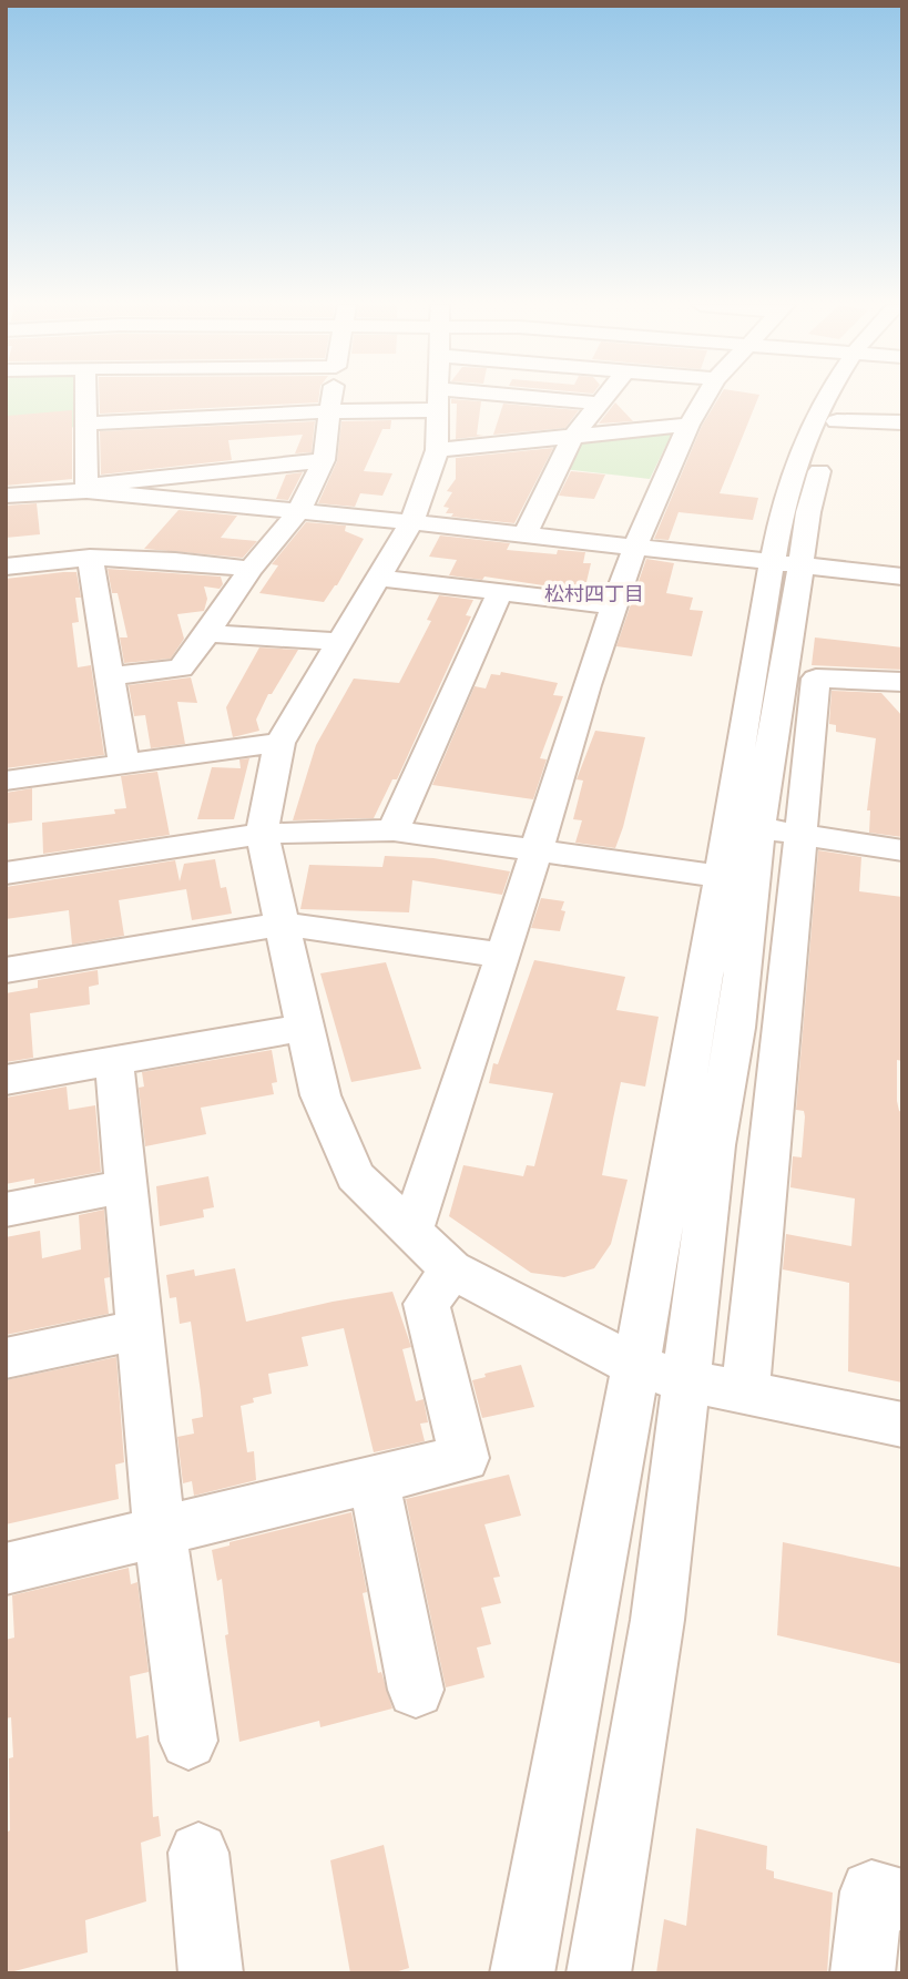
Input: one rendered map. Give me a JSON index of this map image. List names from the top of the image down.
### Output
{
  "districts": ["松村四丁目"]
}
